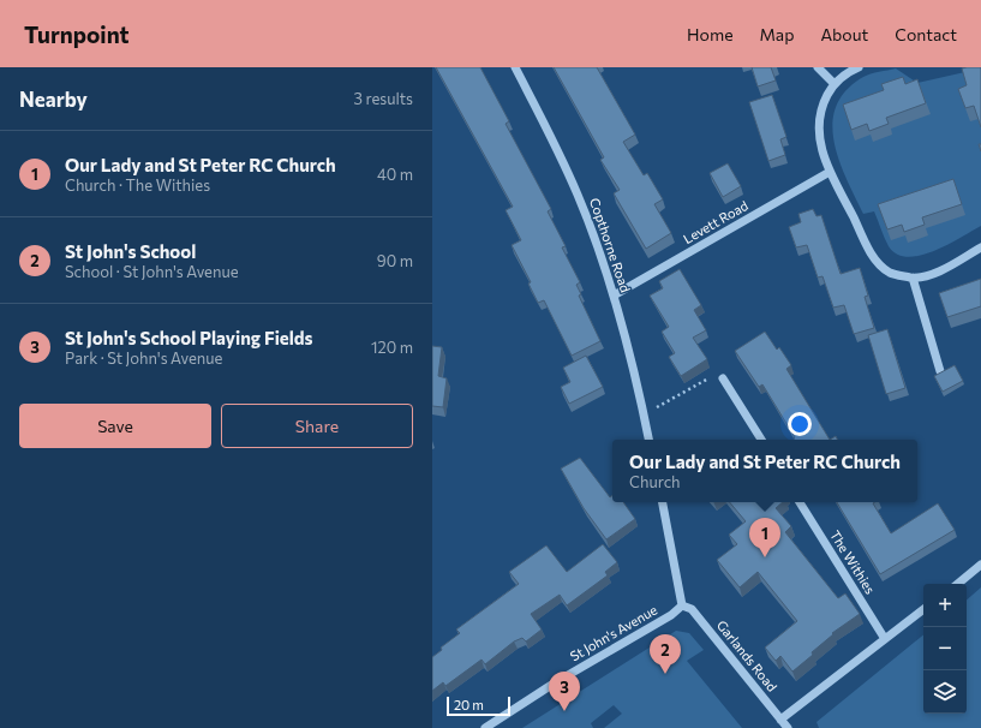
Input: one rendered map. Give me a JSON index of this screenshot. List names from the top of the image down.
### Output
{
  "streets": {
    "street": [
      "Levett Road",
      "Copthorne Road",
      "The Withies",
      "St John's Avenue",
      "Garlands Road"
    ]
  },
  "crossings": [
    ["Levett Road", "Copthorne Road"],
    ["St John's Avenue", "Garlands Road"]
  ],
  "scale_bar": "20 m",
  "page": {
    "header": "Turnpoint",
    "nav": [
      "Home",
      "Map",
      "About",
      "Contact"
    ],
    "heading": ["Nearby", "3 results"],
    "list": [
      {
        "mark": "1",
        "name": "Our Lady and St Peter RC Church",
        "note": "Church · The Withies",
        "value": "40 m"
      },
      {
        "mark": "2",
        "name": "St John's School",
        "note": "School · St John's Avenue",
        "value": "90 m"
      },
      {
        "mark": "3",
        "name": "St John's School Playing Fields",
        "note": "Park · St John's Avenue",
        "value": "120 m"
      }
    ],
    "buttons": ["Save", "Share"],
    "popup": ["Our Lady and St Peter RC Church", "Church"],
    "pins": ["1", "2", "3"],
    "map_buttons": ["+", "−"],
    "scale": "20 m"
  }
}
